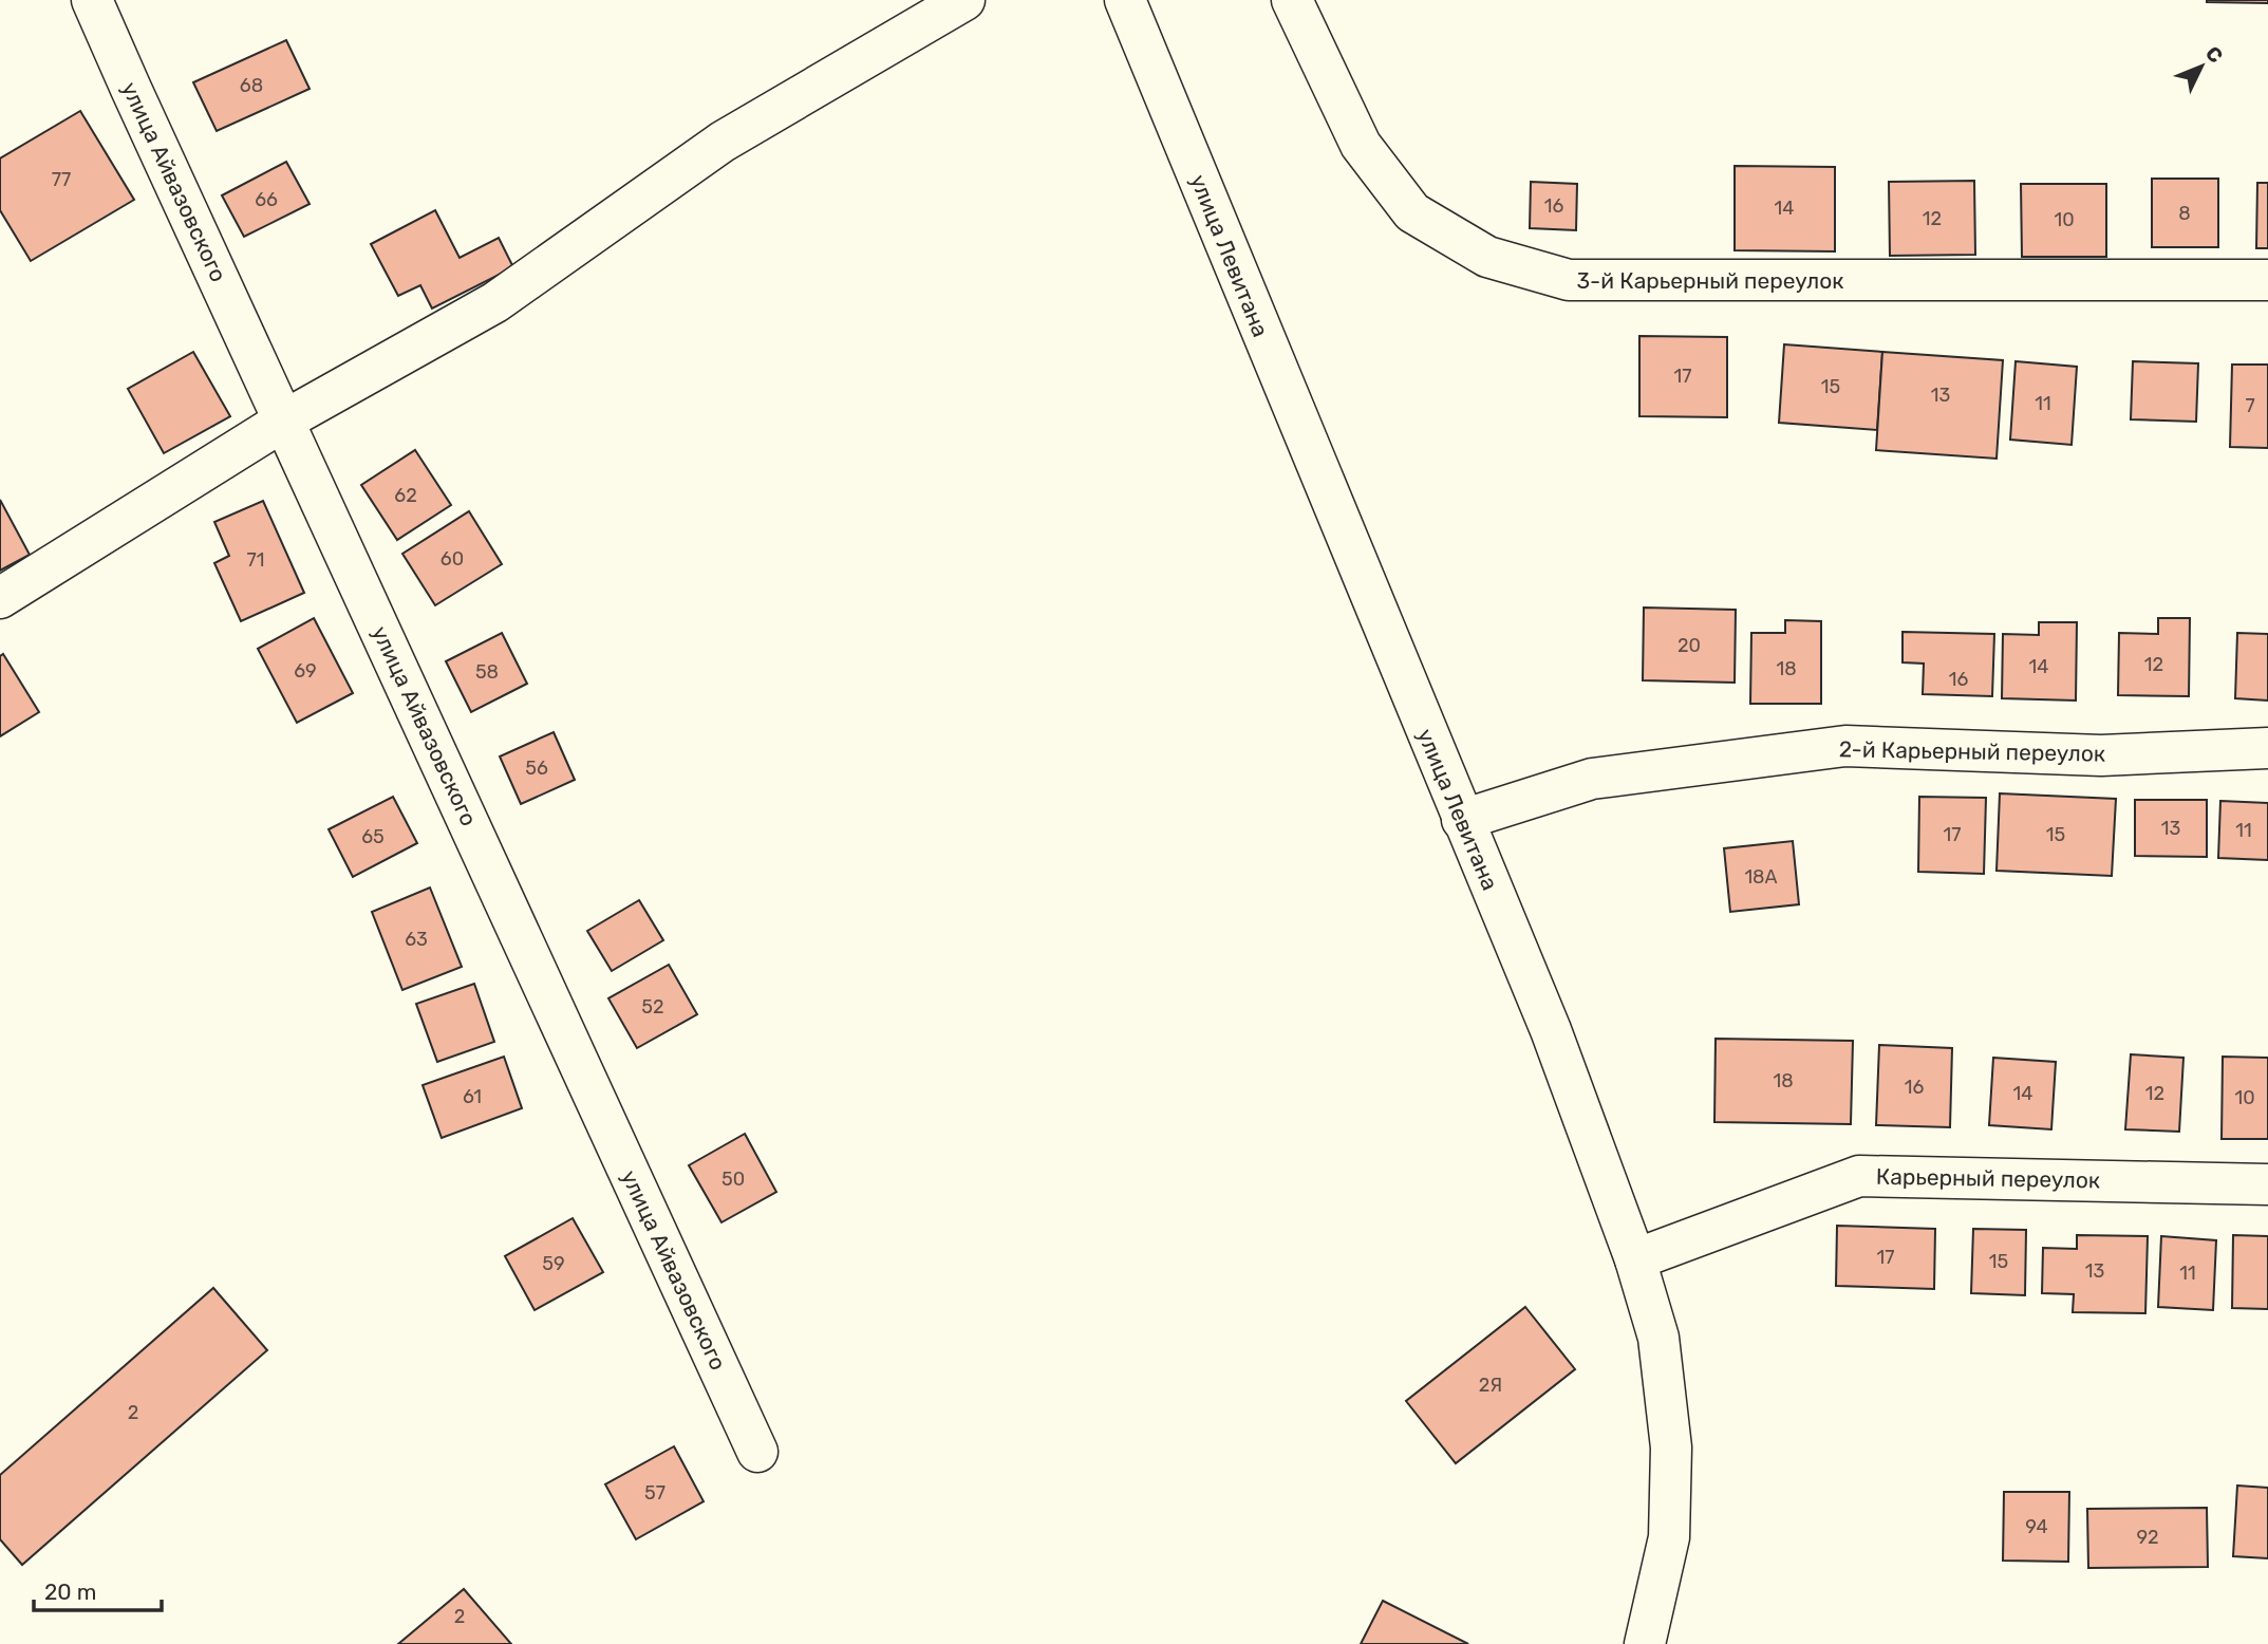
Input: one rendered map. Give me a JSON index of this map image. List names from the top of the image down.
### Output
{
  "streets": {
    "street": [
      "улица Айвазовского",
      "улица Левитана",
      "3-й Карьерный переулок",
      "2-й Карьерный переулок",
      "Карьерный переулок"
    ]
  },
  "crossings": [
    ["улица Левитана", "2-й Карьерный переулок"],
    ["улица Левитана", "Карьерный переулок"]
  ],
  "house_numbers": [
    "68",
    "77",
    "66",
    "16",
    "14",
    "8",
    "12",
    "10",
    "17",
    "15",
    "13",
    "11",
    "7",
    "62",
    "60",
    "71",
    "20",
    "12",
    "14",
    "18",
    "69",
    "58",
    "16",
    "56",
    "13",
    "11",
    "17",
    "15",
    "65",
    "18А",
    "63",
    "52",
    "18",
    "16",
    "14",
    "12",
    "61",
    "10",
    "50",
    "17",
    "15",
    "59",
    "13",
    "11",
    "2Я",
    "2",
    "57",
    "94",
    "92",
    "2"
  ],
  "scale_bar": "20 m",
  "north": "top right"
}
